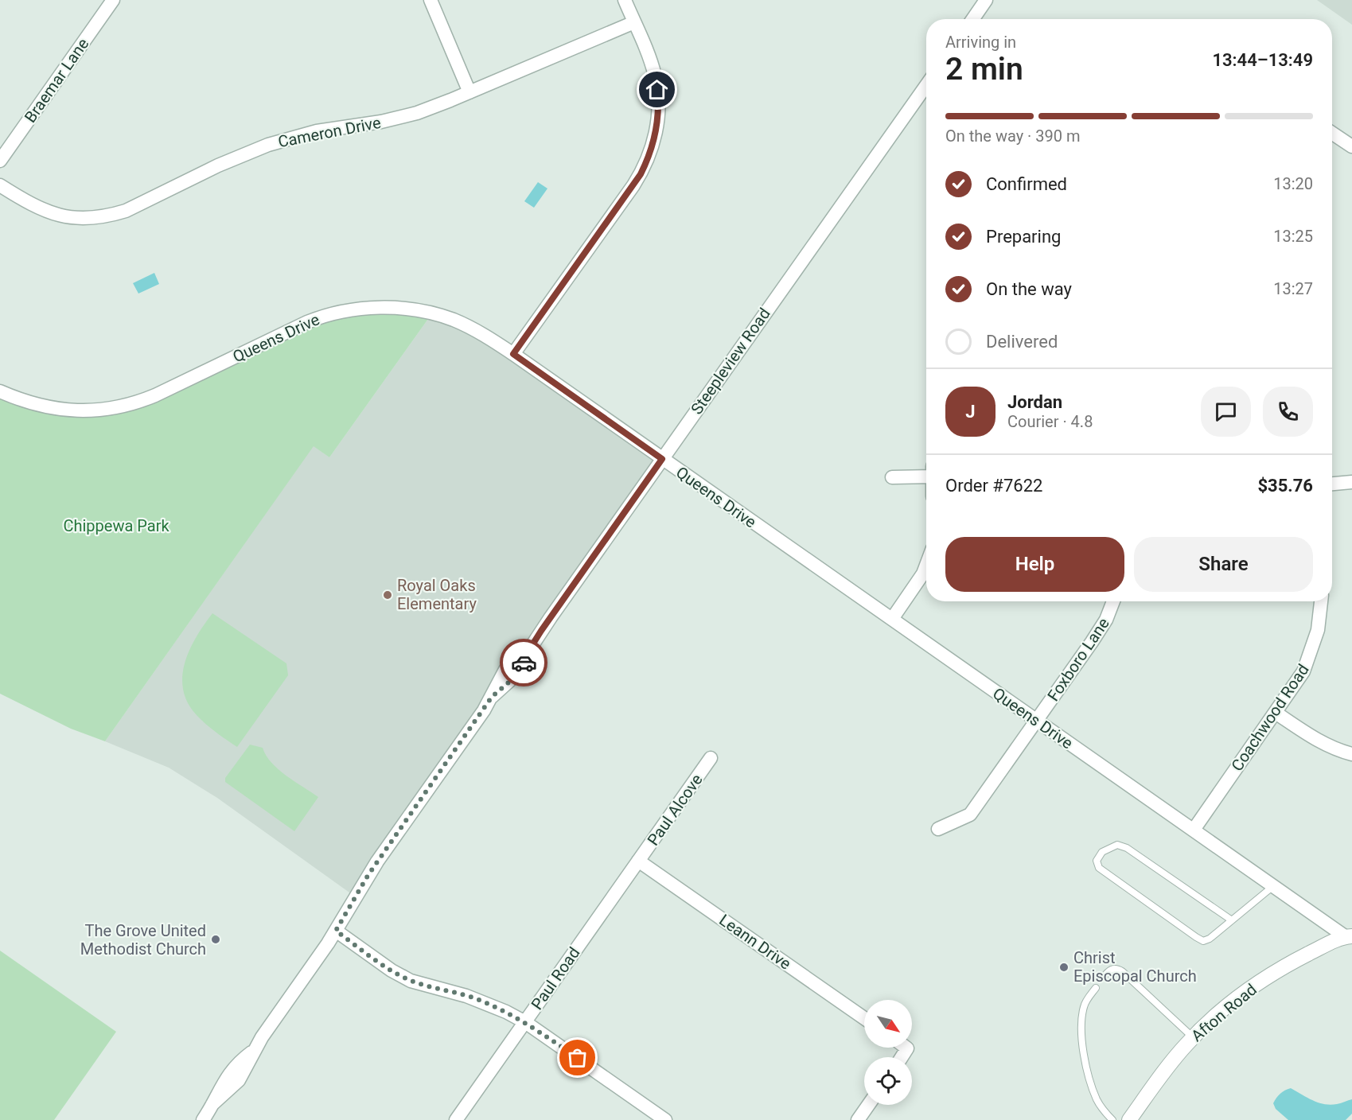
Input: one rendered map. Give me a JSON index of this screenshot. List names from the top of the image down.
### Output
{
  "streets": {
    "street": [
      "Braemar Lane",
      "Cameron Drive",
      "Queens Drive",
      "Steepleview Road",
      "Foxboro Lane",
      "Coachwood Road",
      "Paul Alcove",
      "Leann Drive",
      "Paul Road",
      "Afton Road"
    ]
  },
  "crossings": [
    ["Queens Drive", "Steepleview Road"],
    ["Queens Drive", "Foxboro Lane"],
    ["Queens Drive", "Coachwood Road"],
    ["Queens Drive", "Afton Road"],
    ["Paul Alcove", "Leann Drive"],
    ["Paul Alcove", "Paul Road"],
    ["Leann Drive", "Paul Road"]
  ],
  "parks": ["Chippewa Park"],
  "places": ["Royal Oaks Elementary", "The Grove United Methodist Church", "Christ Episcopal Church"],
  "north": "bottom right",
  "page": {
    "heading": ["2 min", "Arriving in", "13:44–13:49"],
    "panel": [
      "Jordan",
      "Courier · 4.8",
      "Order #7622",
      "$35.76"
    ],
    "bar": "On the way · 390 m",
    "list": [
      ["Confirmed", "13:20"],
      ["Preparing", "13:25"],
      ["On the way", "13:27"],
      "Delivered"
    ],
    "round": "J",
    "buttons": ["Help", "Share"]
  }
}
